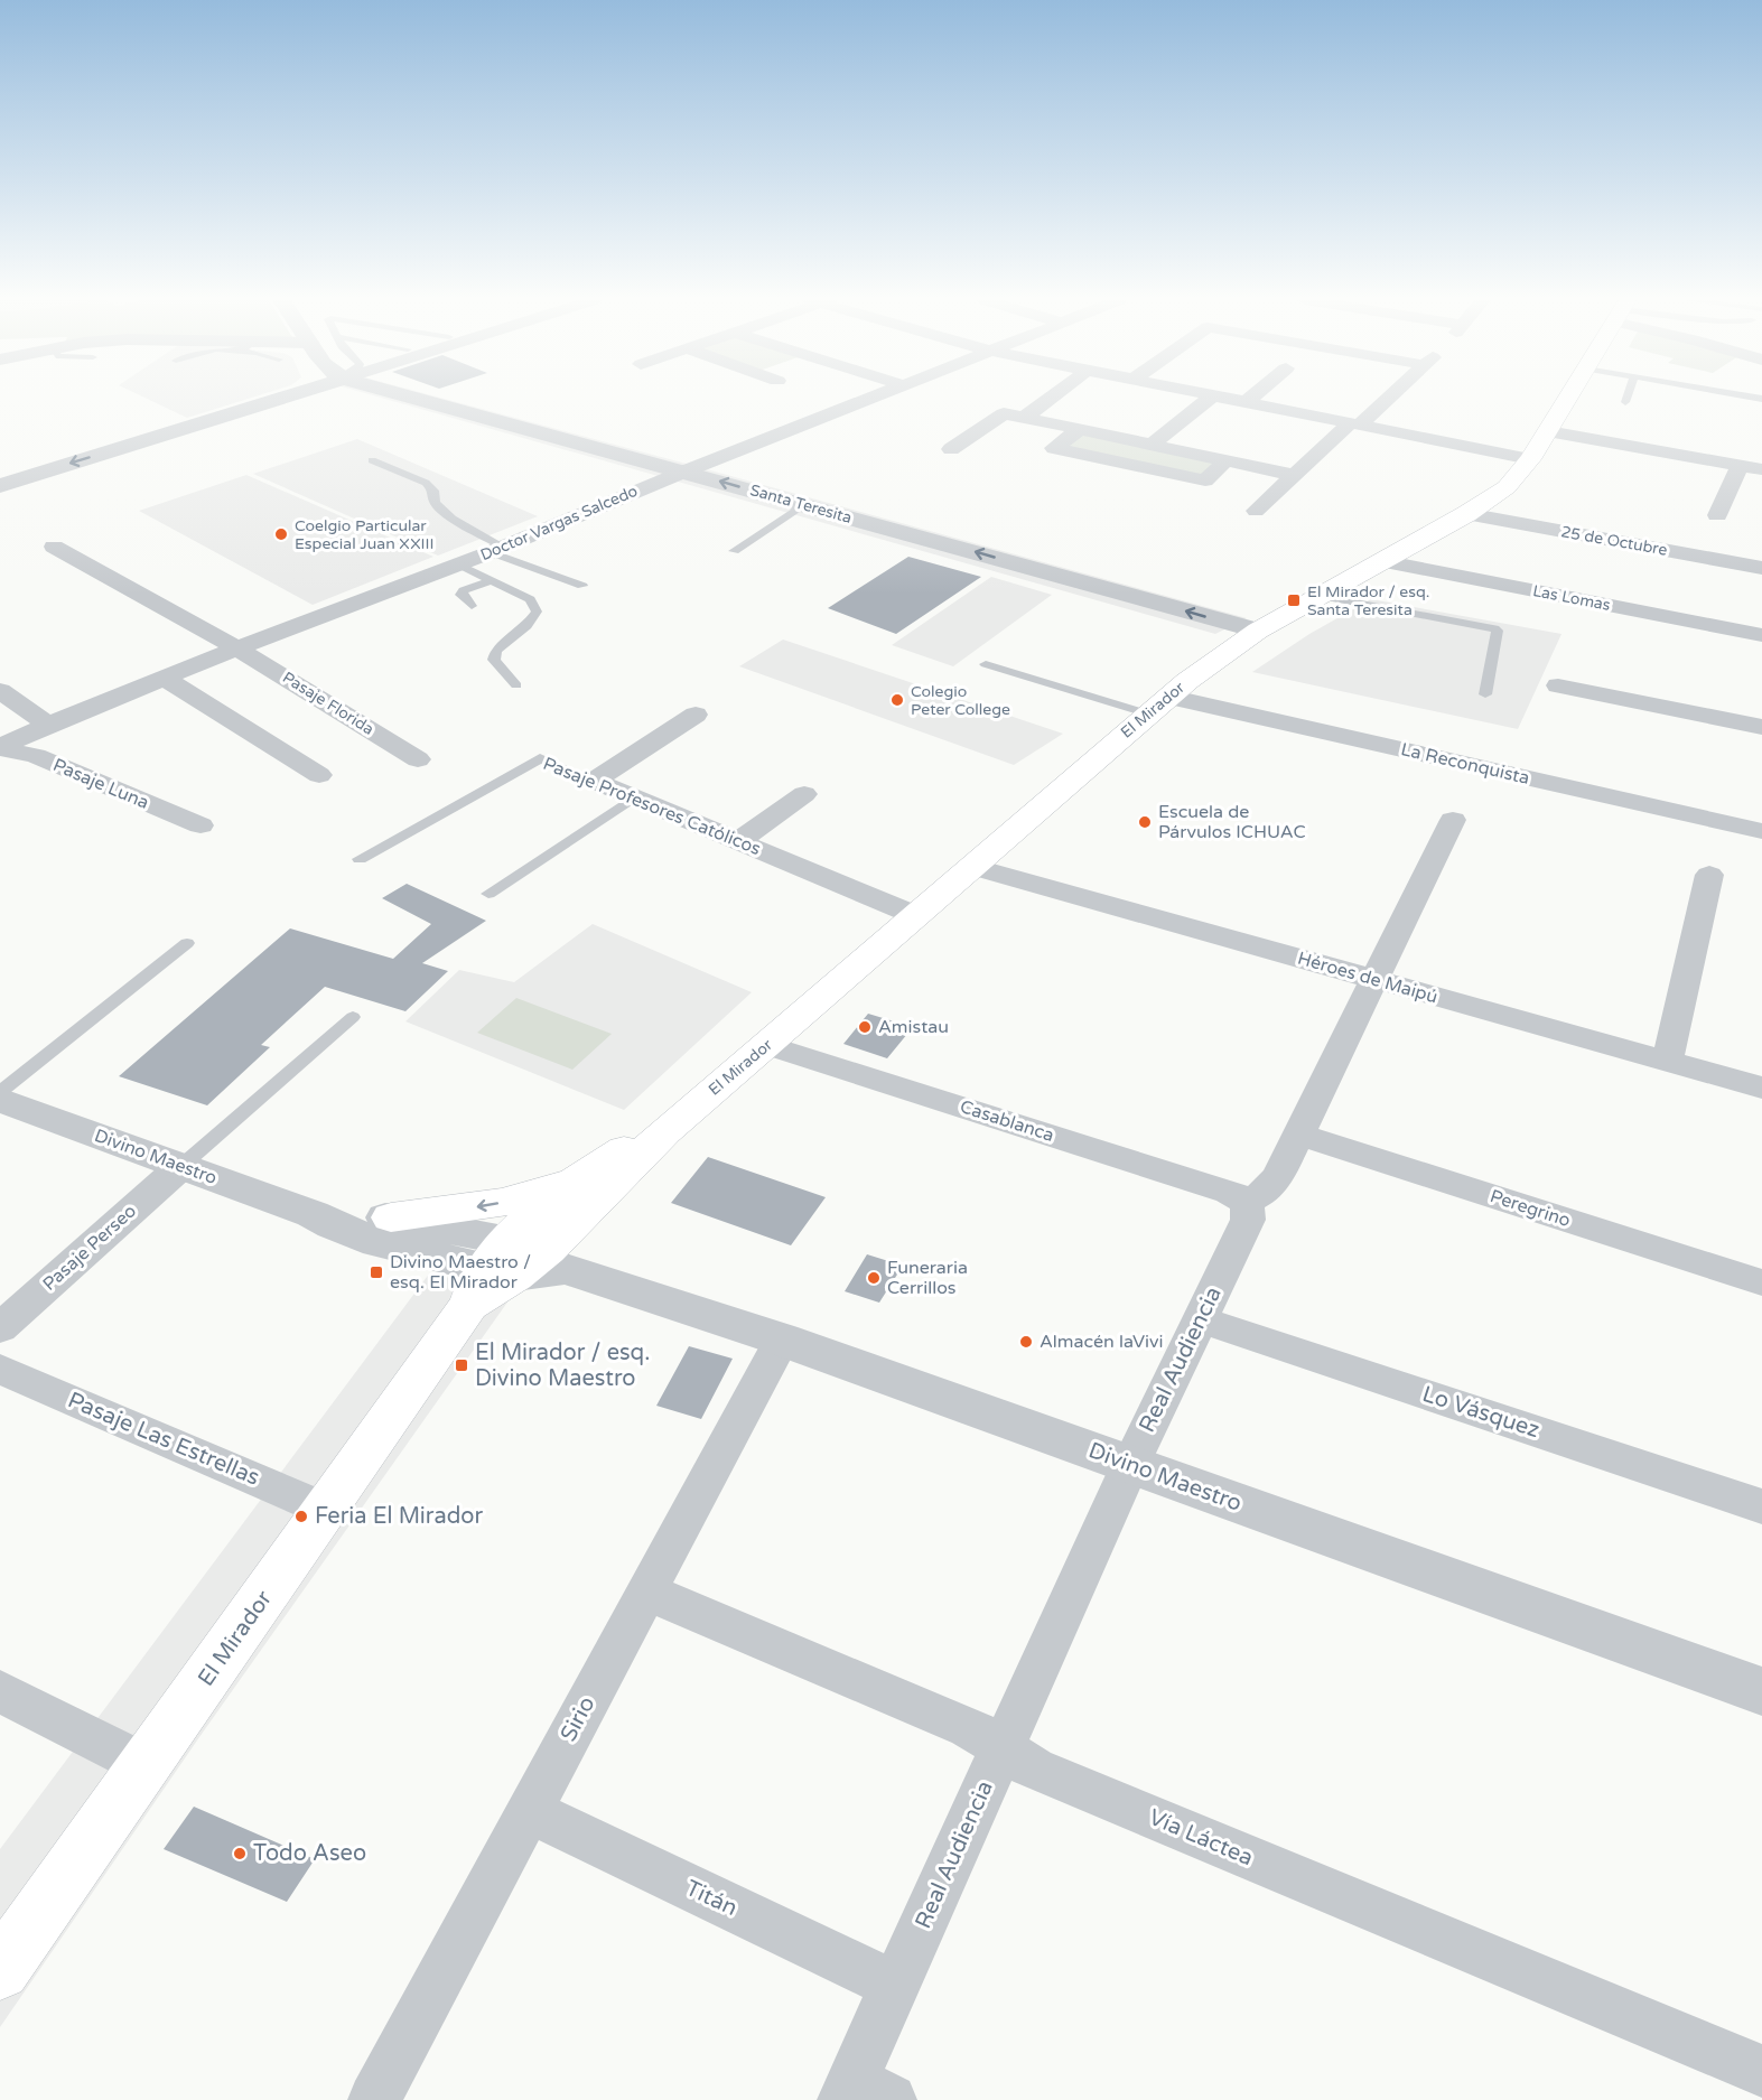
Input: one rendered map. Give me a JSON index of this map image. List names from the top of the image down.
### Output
{
  "streets": {
    "main road": ["El Mirador"],
    "street": [
      "Santa Teresita",
      "Doctor Vargas Salcedo",
      "25 de Octubre",
      "Las Lomas",
      "Pasaje Florida",
      "La Reconquista",
      "Pasaje Luna",
      "Pasaje Profesores Católicos",
      "Héroes de Maipú",
      "Casablanca",
      "Divino Maestro",
      "Peregrino",
      "Pasaje Perseo",
      "Real Audiencia",
      "Lo Vásquez",
      "Pasaje Las Estrellas",
      "Sirio",
      "Vía Láctea",
      "Titán"
    ]
  },
  "crossings": [
    ["Santa Teresita", "Doctor Vargas Salcedo"],
    ["Santa Teresita", "El Mirador"],
    ["Doctor Vargas Salcedo", "Pasaje Florida"],
    ["Doctor Vargas Salcedo", "Pasaje Luna"],
    ["25 de Octubre", "El Mirador"],
    ["Las Lomas", "El Mirador"],
    ["El Mirador", "La Reconquista"],
    ["El Mirador", "Pasaje Profesores Católicos"],
    ["El Mirador", "Héroes de Maipú"],
    ["El Mirador", "Casablanca"],
    ["El Mirador", "Divino Maestro"],
    ["El Mirador", "Pasaje Las Estrellas"],
    ["Casablanca", "Real Audiencia"],
    ["Divino Maestro", "Pasaje Perseo"],
    ["Divino Maestro", "Real Audiencia"],
    ["Divino Maestro", "Sirio"],
    ["Real Audiencia", "Lo Vásquez"],
    ["Real Audiencia", "Vía Láctea"],
    ["Real Audiencia", "Titán"],
    ["Sirio", "Vía Láctea"],
    ["Sirio", "Titán"]
  ],
  "places": {
    "other": [
      "Coelgio Particular Especial Juan XXIII",
      "Colegio Peter College",
      "Escuela de Párvulos ICHUAC",
      "Amistau",
      "Funeraria Cerrillos",
      "Almacén laVivi",
      "Feria El Mirador",
      "Todo Aseo"
    ],
    "transit": ["El Mirador / esq. Santa Teresita", "Divino Maestro / esq. El Mirador", "El Mirador / esq. Divino Maestro"]
  }
}
